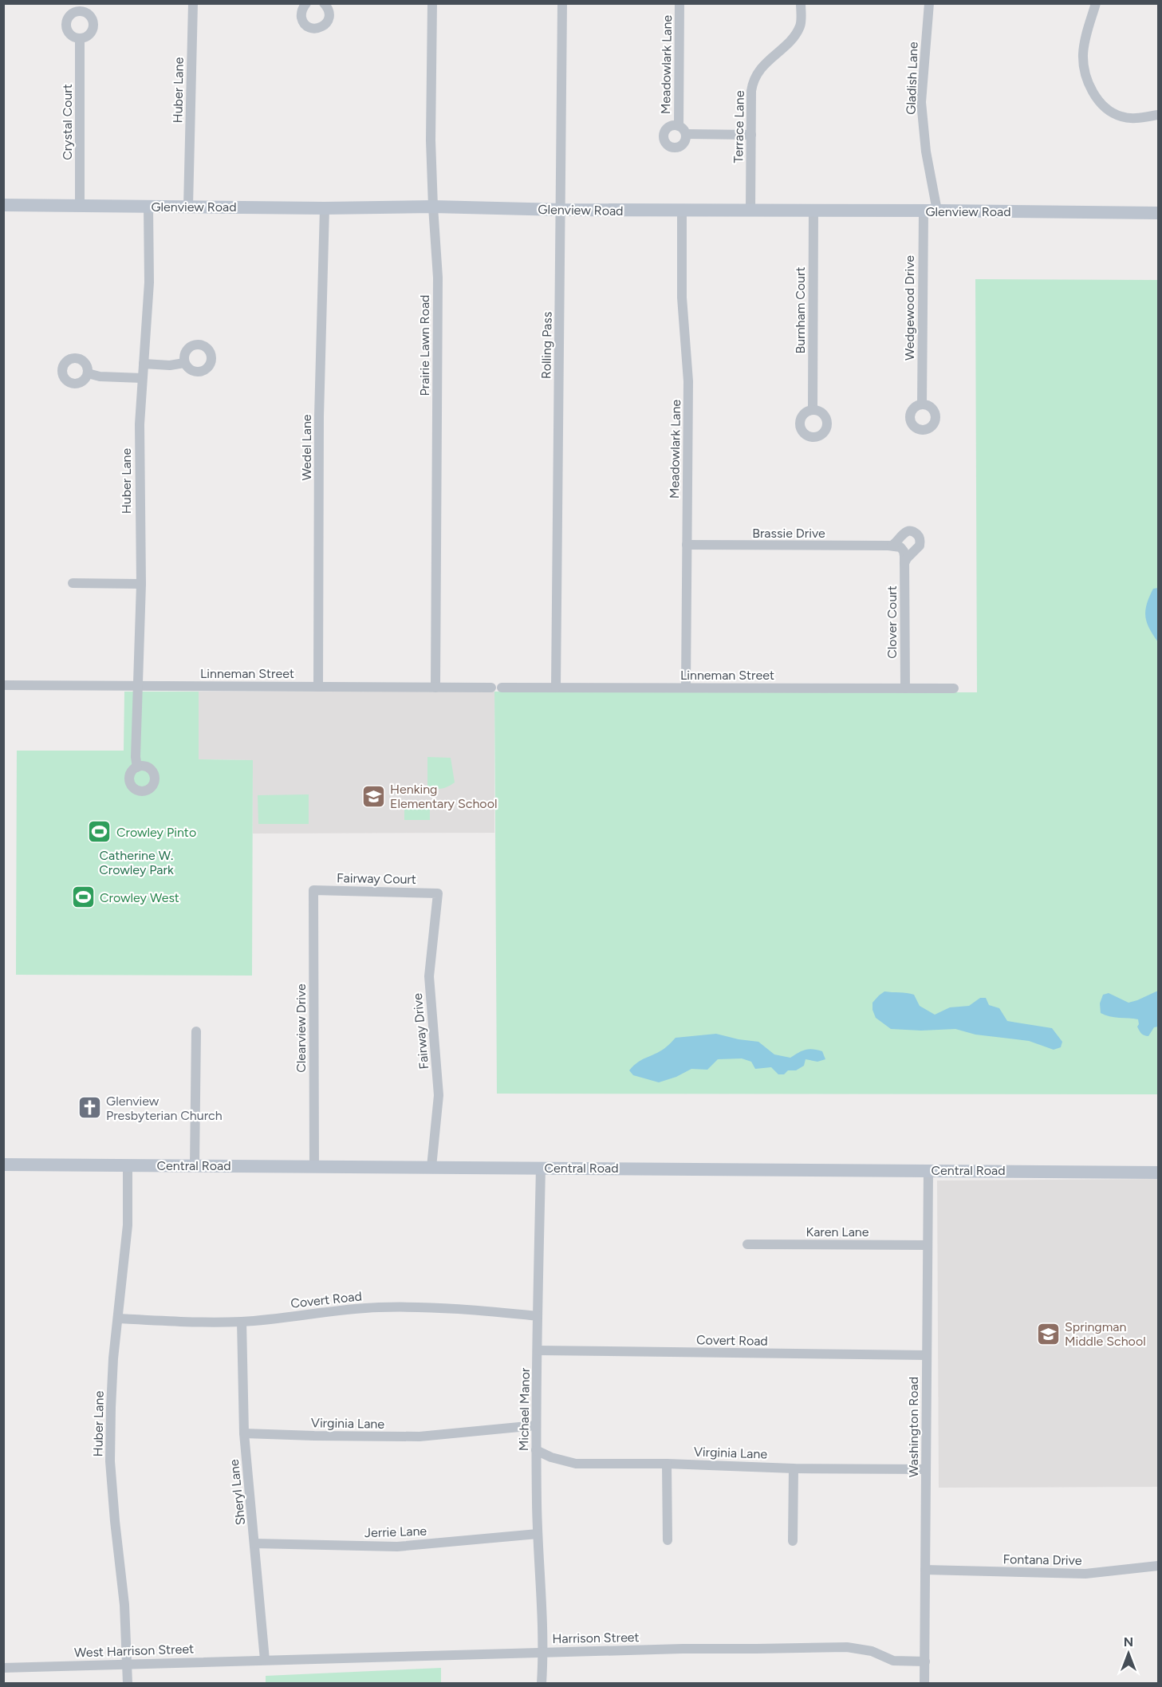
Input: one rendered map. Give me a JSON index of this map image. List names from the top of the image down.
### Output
{
  "streets": {
    "main road": ["Glenview Road", "Central Road"],
    "street": [
      "Meadowlark Lane",
      "Gladish Lane",
      "Huber Lane",
      "Crystal Court",
      "Terrace Lane",
      "Wedgewood Drive",
      "Burnham Court",
      "Prairie Lawn Road",
      "Rolling Pass",
      "Wedel Lane",
      "Brassie Drive",
      "Clover Court",
      "Linneman Street",
      "Fairway Court",
      "Clearview Drive",
      "Fairway Drive",
      "Karen Lane",
      "Covert Road",
      "Michael Manor",
      "Virginia Lane",
      "Washington Road",
      "Sheryl Lane",
      "Jerrie Lane",
      "Fontana Drive",
      "Harrison Street",
      "West Harrison Street"
    ]
  },
  "crossings": [
    ["Meadowlark Lane", "Glenview Road"],
    ["Meadowlark Lane", "Brassie Drive"],
    ["Meadowlark Lane", "Linneman Street"],
    ["Gladish Lane", "Glenview Road"],
    ["Huber Lane", "Glenview Road"],
    ["Huber Lane", "Linneman Street"],
    ["Huber Lane", "Central Road"],
    ["Huber Lane", "Covert Road"],
    ["Huber Lane", "West Harrison Street"],
    ["Crystal Court", "Glenview Road"],
    ["Terrace Lane", "Glenview Road"],
    ["Glenview Road", "Wedgewood Drive"],
    ["Glenview Road", "Burnham Court"],
    ["Glenview Road", "Prairie Lawn Road"],
    ["Glenview Road", "Rolling Pass"],
    ["Glenview Road", "Wedel Lane"],
    ["Prairie Lawn Road", "Linneman Street"],
    ["Rolling Pass", "Linneman Street"],
    ["Wedel Lane", "Linneman Street"],
    ["Clover Court", "Linneman Street"],
    ["Fairway Court", "Clearview Drive"],
    ["Fairway Court", "Fairway Drive"],
    ["Clearview Drive", "Central Road"],
    ["Fairway Drive", "Central Road"],
    ["Central Road", "Michael Manor"],
    ["Central Road", "Washington Road"],
    ["Karen Lane", "Washington Road"],
    ["Covert Road", "Michael Manor"],
    ["Covert Road", "Washington Road"],
    ["Covert Road", "Sheryl Lane"],
    ["Michael Manor", "Virginia Lane"],
    ["Michael Manor", "Jerrie Lane"],
    ["Michael Manor", "Harrison Street"],
    ["Virginia Lane", "Washington Road"],
    ["Virginia Lane", "Sheryl Lane"],
    ["Washington Road", "Fontana Drive"],
    ["Washington Road", "Harrison Street"],
    ["Sheryl Lane", "Jerrie Lane"],
    ["Sheryl Lane", "Harrison Street"],
    ["Sheryl Lane", "West Harrison Street"],
    ["Harrison Street", "West Harrison Street"]
  ],
  "parks": ["Catherine W. Crowley Park"],
  "places": {
    "school or university": ["Henking Elementary School", "Springman Middle School"],
    "sports": ["Crowley Pinto", "Crowley West"],
    "church": ["Glenview Presbyterian Church"]
  },
  "north": "top"
}
